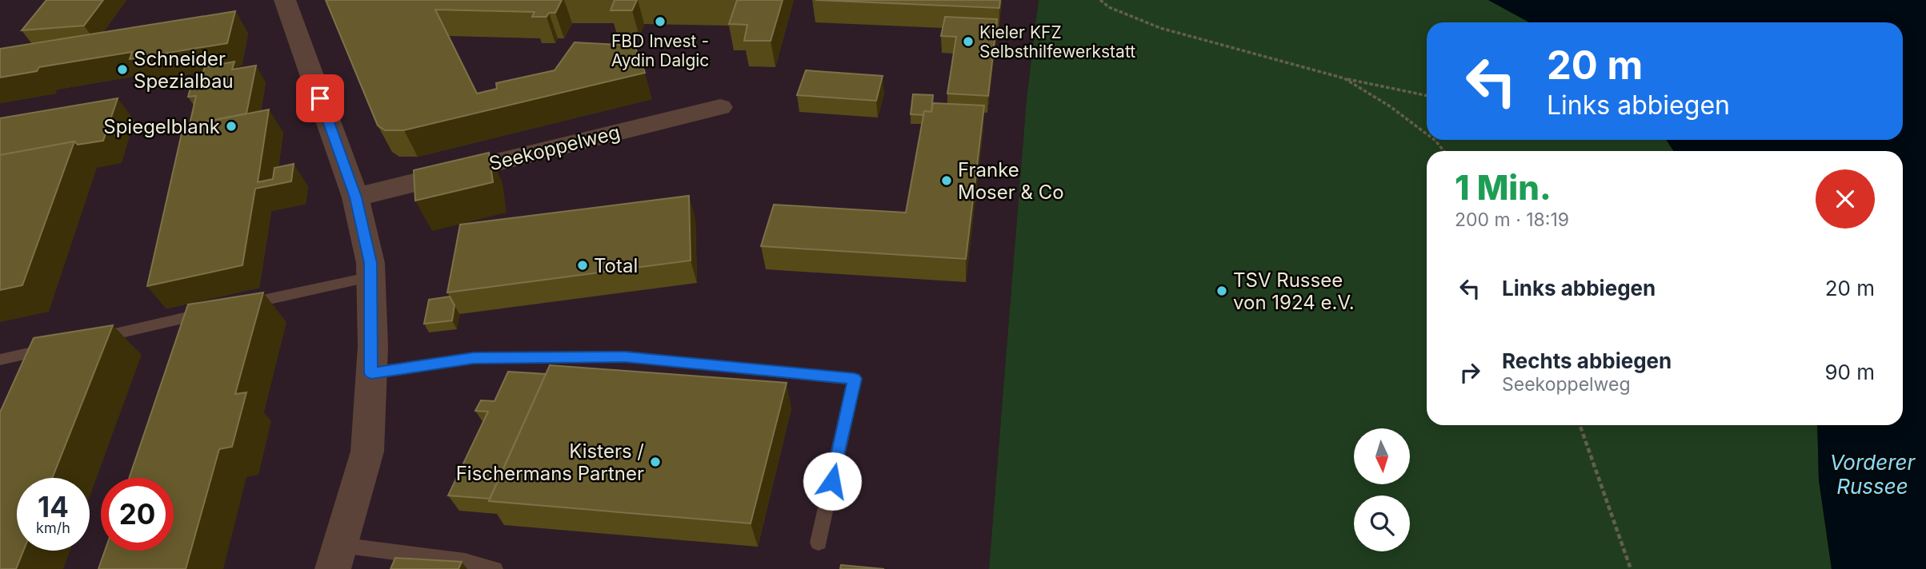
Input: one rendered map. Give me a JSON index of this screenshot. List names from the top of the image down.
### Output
{
  "streets": {
    "street": ["Seekoppelweg"]
  },
  "water": ["Vorderer Russee"],
  "places": [
    "FBD Invest - Aydin Dalgic",
    "Kieler KFZ Selbsthilfewerkstatt",
    "Schneider Spezialbau",
    "Spiegelblank",
    "Franke Moser & Co",
    "Total",
    "TSV Russee von 1924 e.V.",
    "Kisters / Fischermans Partner"
  ],
  "north": "bottom",
  "page": {
    "turn": ["20 m", "Links abbiegen"],
    "heading": ["1 Min.", "200 m · 18:19"],
    "list": [
      {
        "name": "Links abbiegen",
        "value": "20 m"
      },
      {
        "name": "Rechts abbiegen",
        "note": "Seekoppelweg",
        "value": "90 m"
      }
    ],
    "speed": "14 km/h",
    "limit": "20"
  }
}
